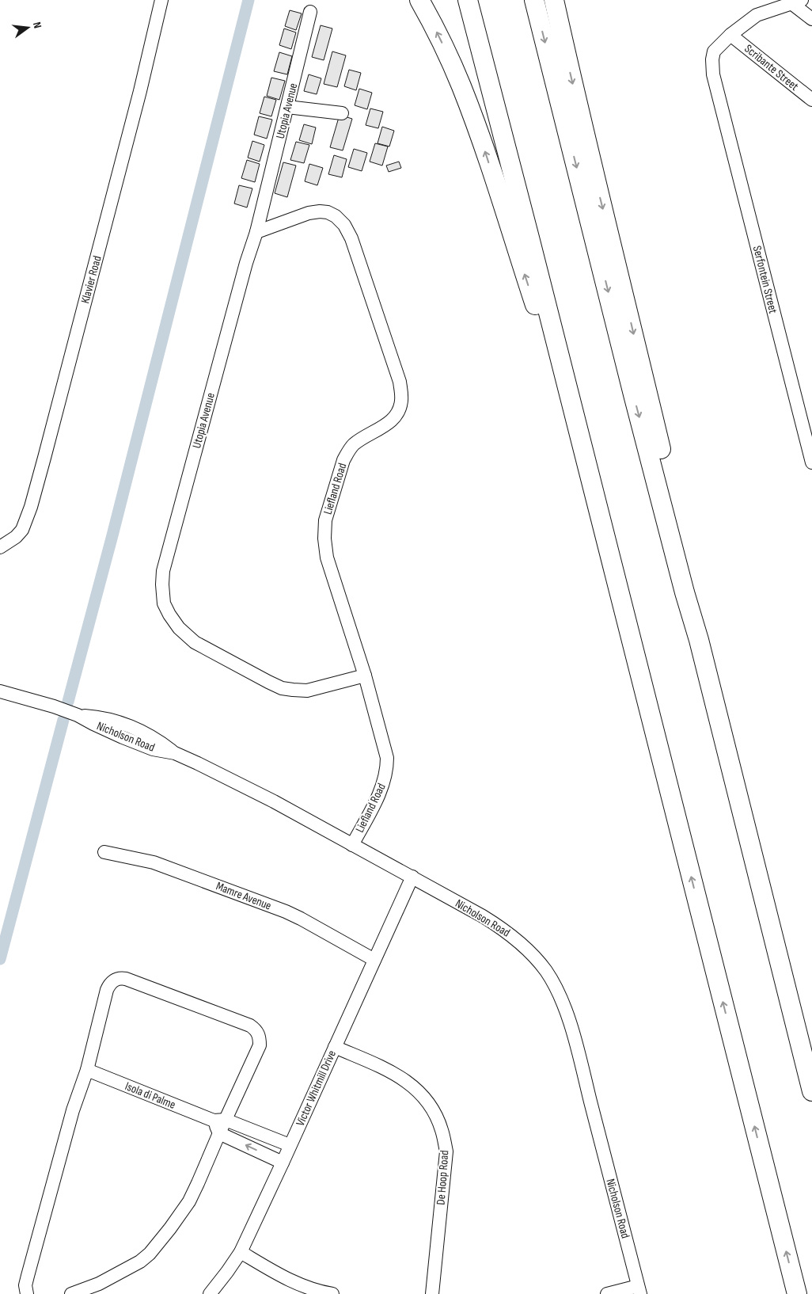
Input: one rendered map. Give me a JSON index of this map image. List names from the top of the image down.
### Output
{
  "streets": {
    "street": [
      "Scribante Street",
      "Utopia Avenue",
      "Klavier Road",
      "Serfontein Street",
      "Liefland Road",
      "Nicholson Road",
      "Mamre Avenue",
      "Victor Whitmill Drive",
      "Isola di Palme",
      "De Hoop Road"
    ]
  },
  "crossings": [
    ["Scribante Street", "Serfontein Street"],
    ["Utopia Avenue", "Liefland Road"],
    ["Liefland Road", "Nicholson Road"],
    ["Nicholson Road", "Victor Whitmill Drive"],
    ["Mamre Avenue", "Victor Whitmill Drive"],
    ["Victor Whitmill Drive", "Isola di Palme"],
    ["Victor Whitmill Drive", "De Hoop Road"]
  ],
  "north": "right"
}
